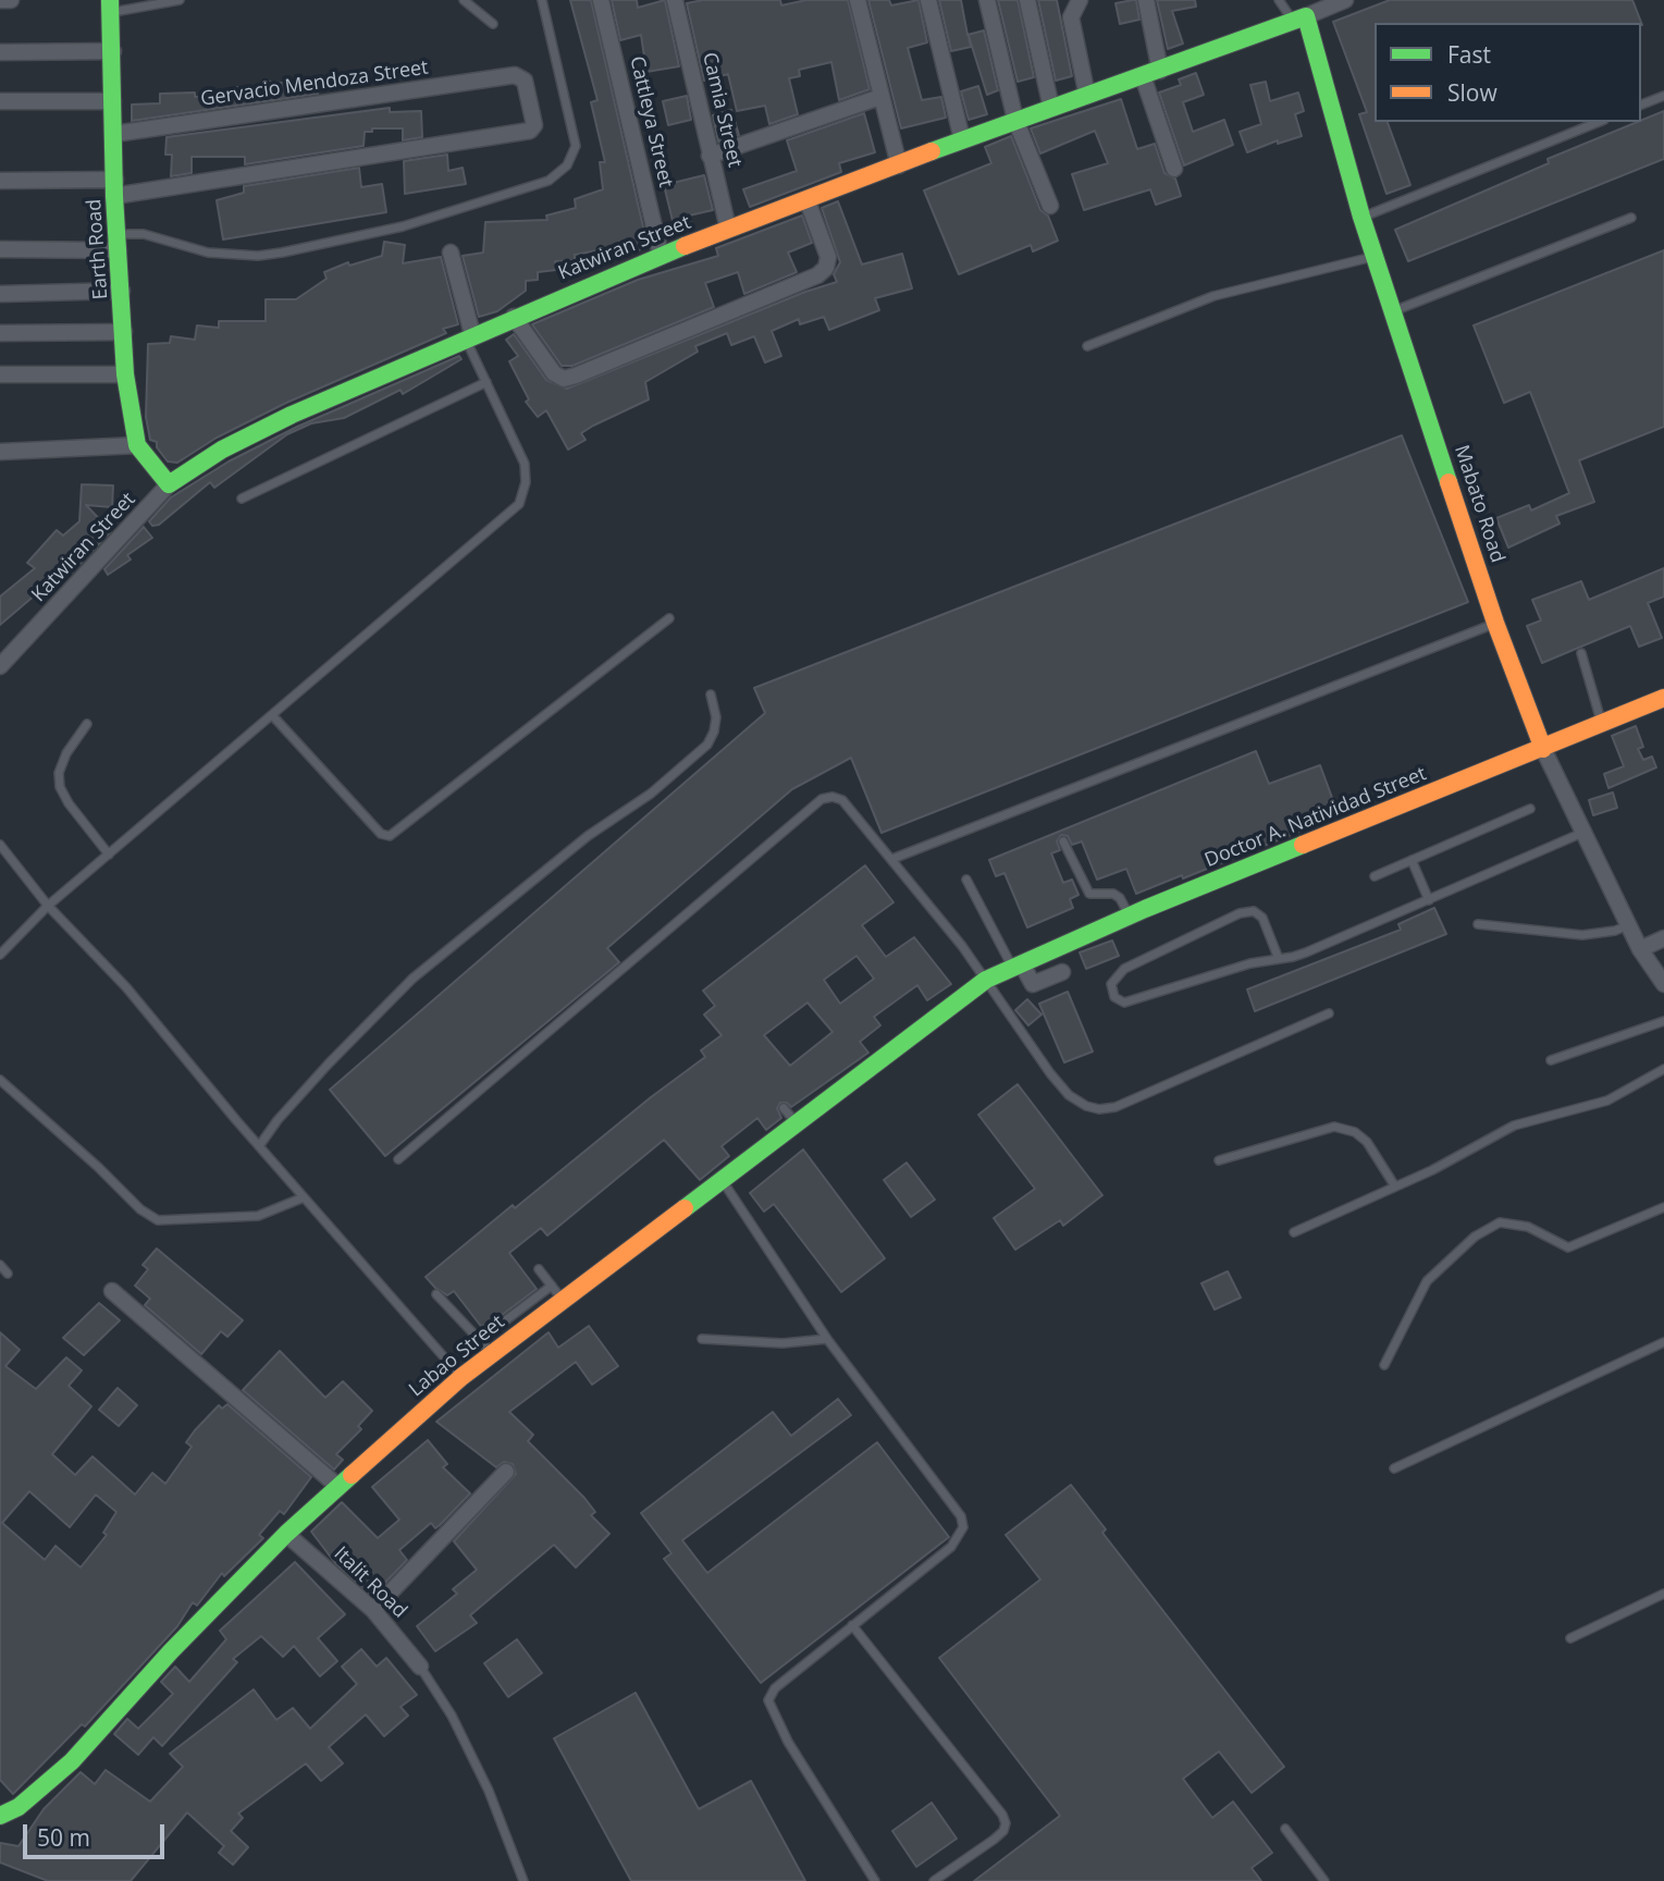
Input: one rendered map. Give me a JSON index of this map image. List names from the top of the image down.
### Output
{
  "streets": {
    "street": [
      "Gervacio Mendoza Street",
      "Camia Street",
      "Cattleya Street",
      "Katwiran Street",
      "Earth Road",
      "Mabato Road",
      "Doctor A. Natividad Street",
      "Labao Street",
      "Italit Road"
    ]
  },
  "crossings": [
    ["Gervacio Mendoza Street", "Earth Road"],
    ["Camia Street", "Katwiran Street"],
    ["Cattleya Street", "Katwiran Street"],
    ["Katwiran Street", "Mabato Road"],
    ["Mabato Road", "Doctor A. Natividad Street"],
    ["Doctor A. Natividad Street", "Labao Street"],
    ["Labao Street", "Italit Road"]
  ],
  "legend": ["Fast", "Slow"],
  "scale_bar": "50 m"
}
